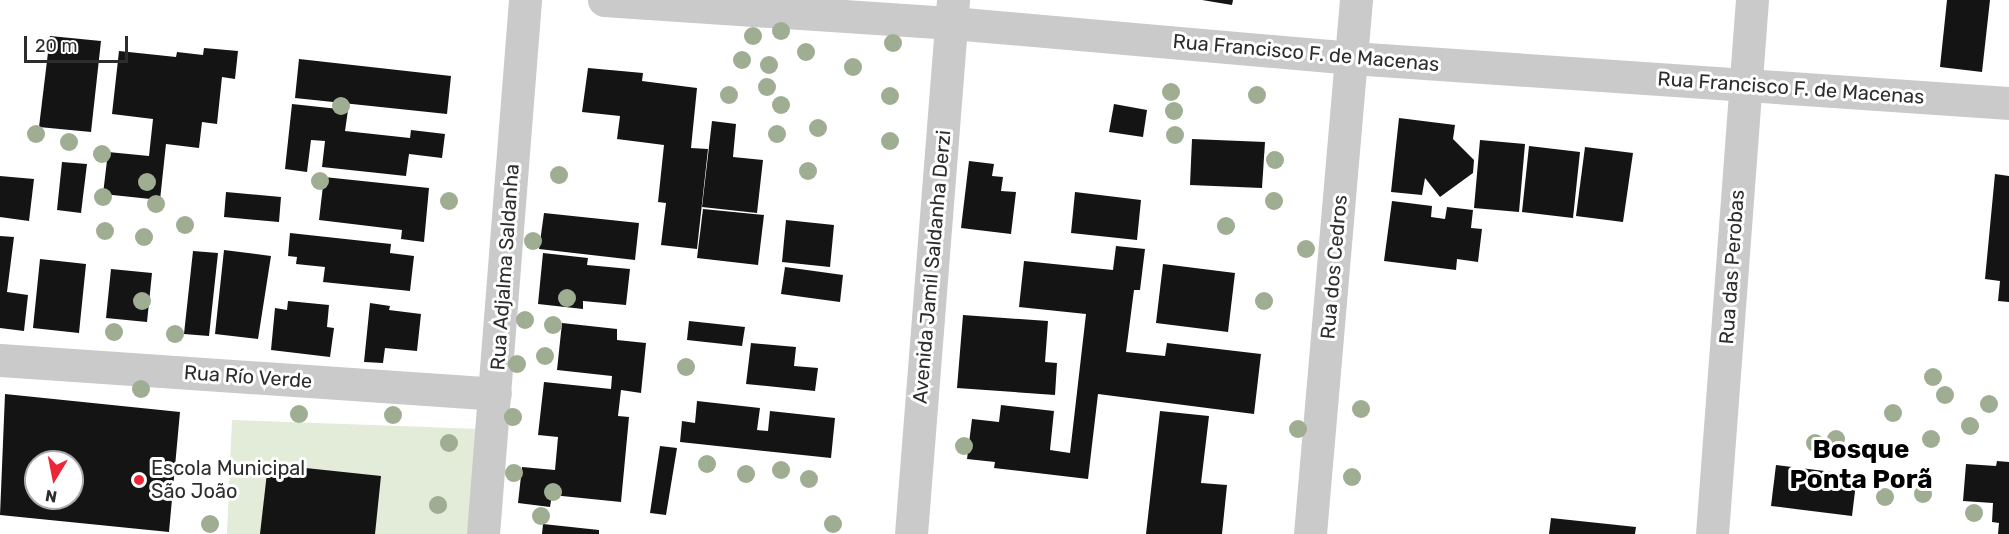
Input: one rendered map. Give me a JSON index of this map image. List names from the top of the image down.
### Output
{
  "streets": {
    "street": [
      "Rua Francisco F. de Macenas",
      "Rua Adjalma Saldanha",
      "Avenida Jamil Saldanha Derzi",
      "Rua dos Cedros",
      "Rua das Perobas",
      "Rua Río Verde"
    ]
  },
  "crossings": [
    ["Rua Francisco F. de Macenas", "Avenida Jamil Saldanha Derzi"],
    ["Rua Francisco F. de Macenas", "Rua dos Cedros"],
    ["Rua Francisco F. de Macenas", "Rua das Perobas"],
    ["Rua Adjalma Saldanha", "Rua Río Verde"]
  ],
  "districts": ["Bosque Ponta Porã"],
  "places": ["Escola Municipal São João"],
  "scale_bar": "20 m",
  "north": "bottom"
}
